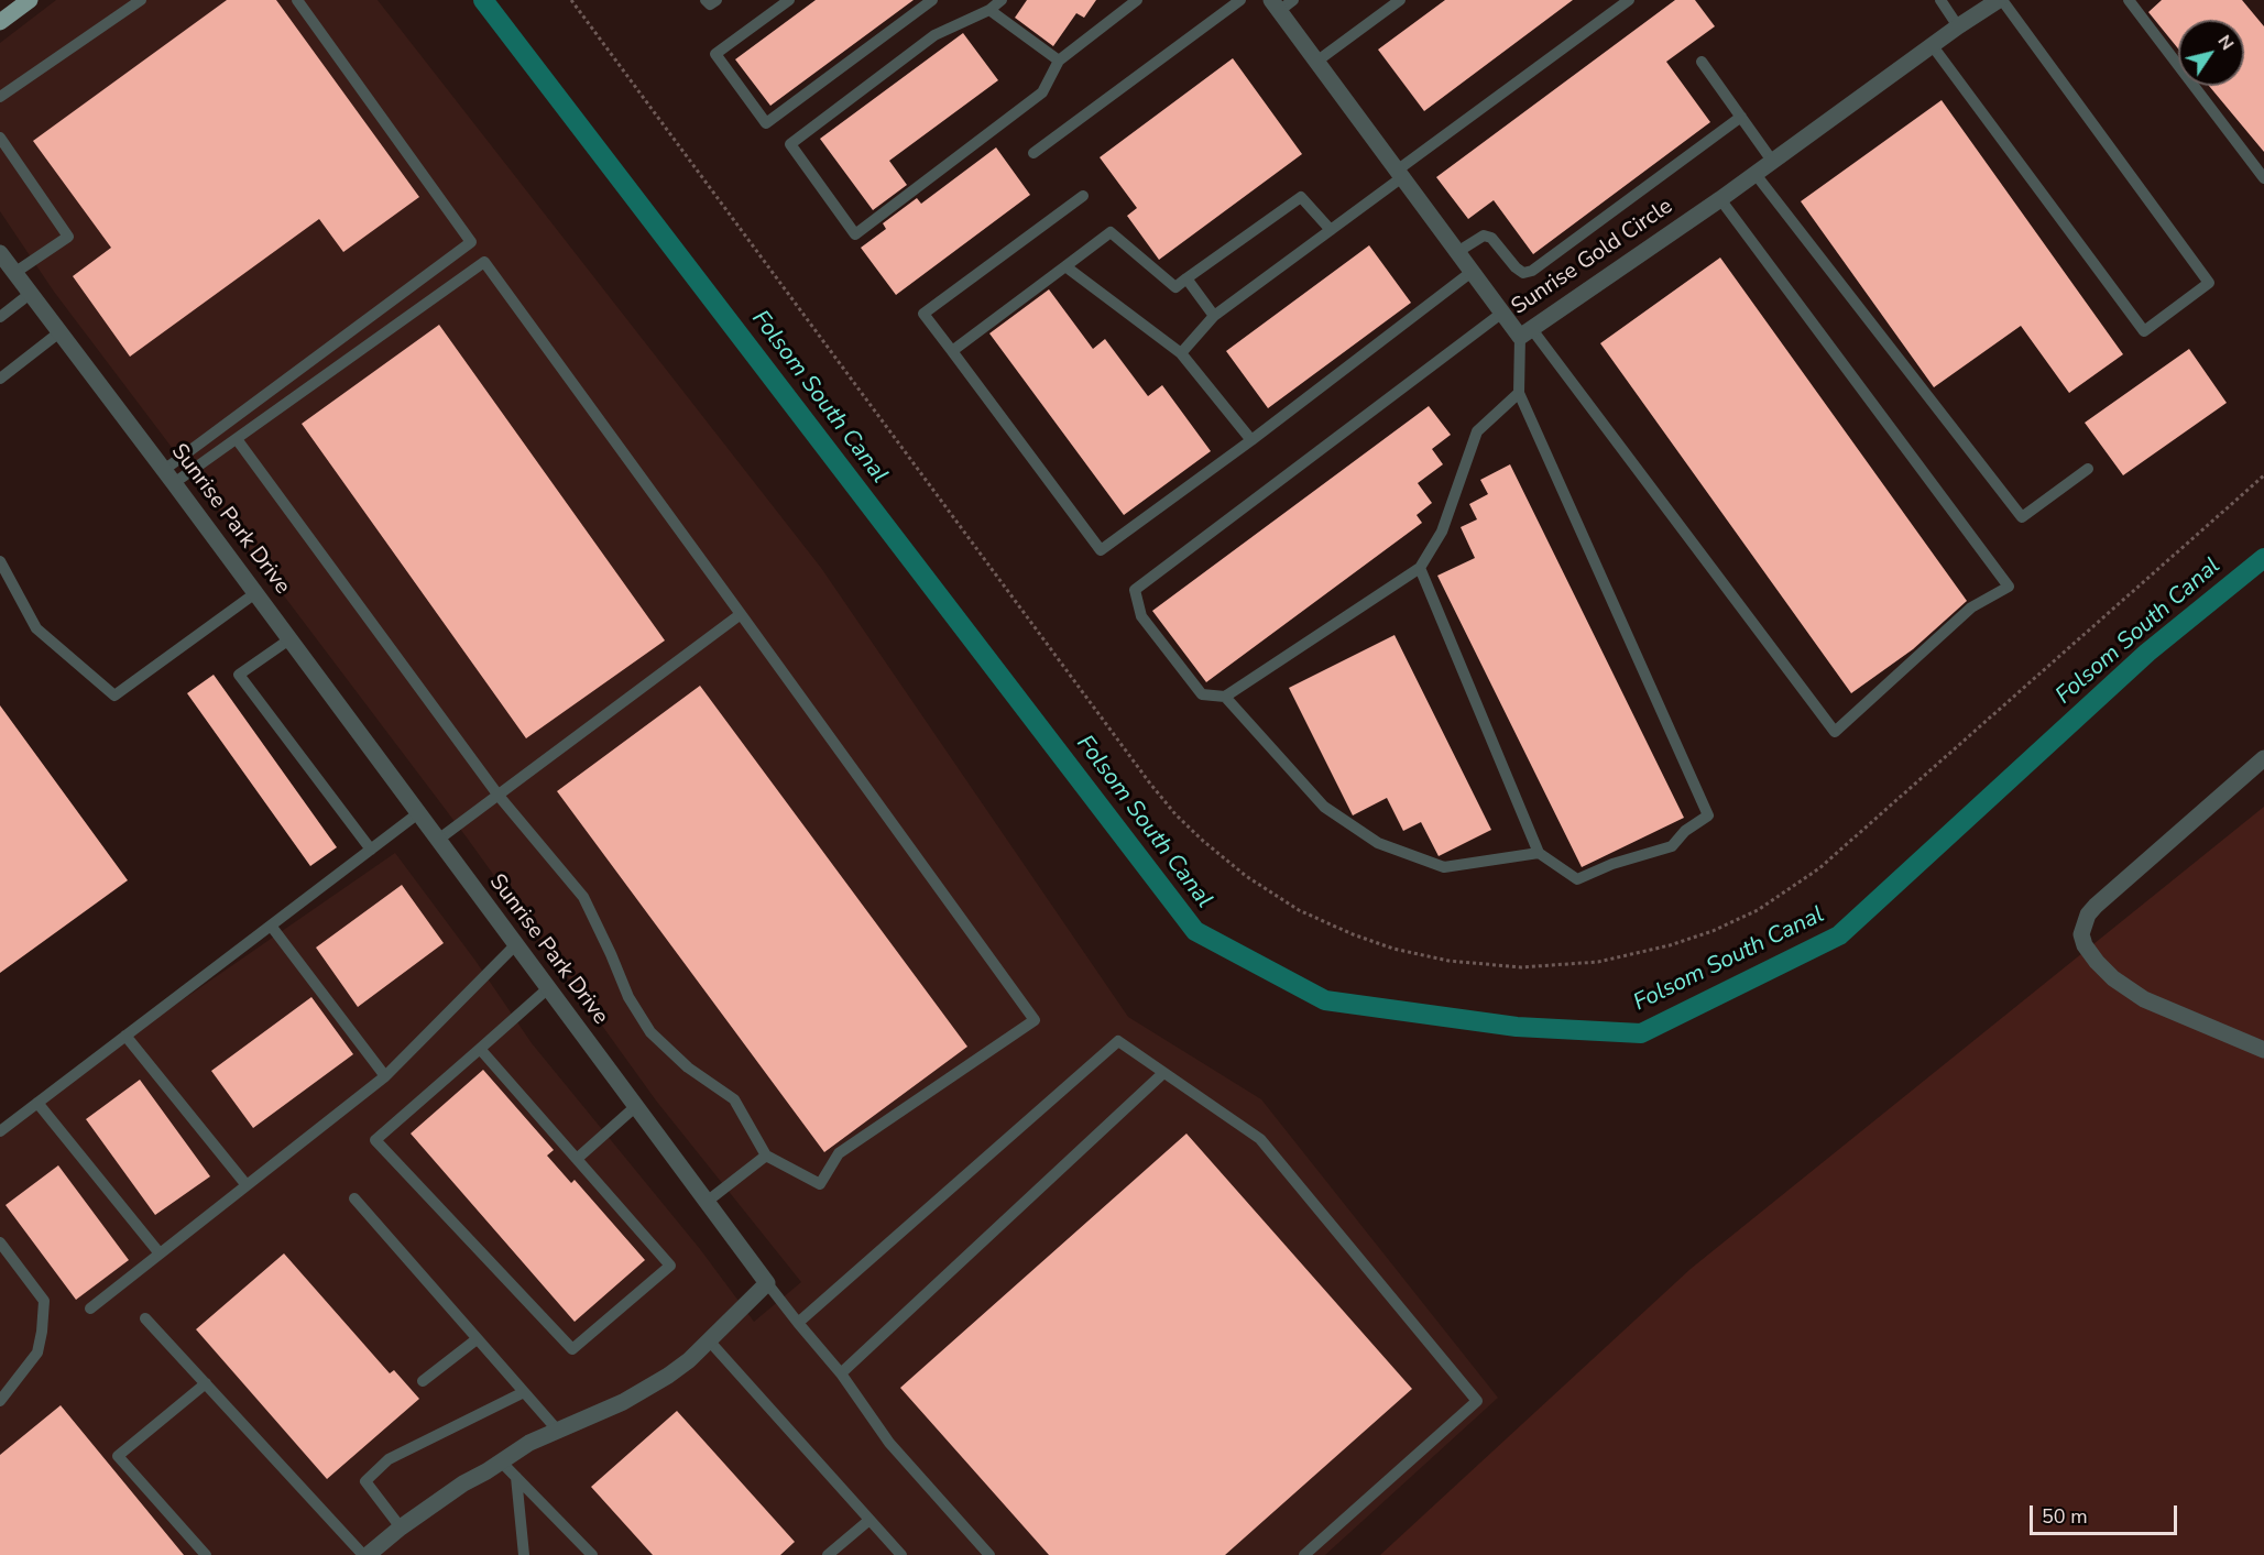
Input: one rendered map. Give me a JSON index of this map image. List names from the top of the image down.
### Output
{
  "streets": {
    "street": ["Sunrise Gold Circle", "Sunrise Park Drive"]
  },
  "water": ["Folsom South Canal"],
  "scale_bar": "50 m",
  "north": "top right"
}
